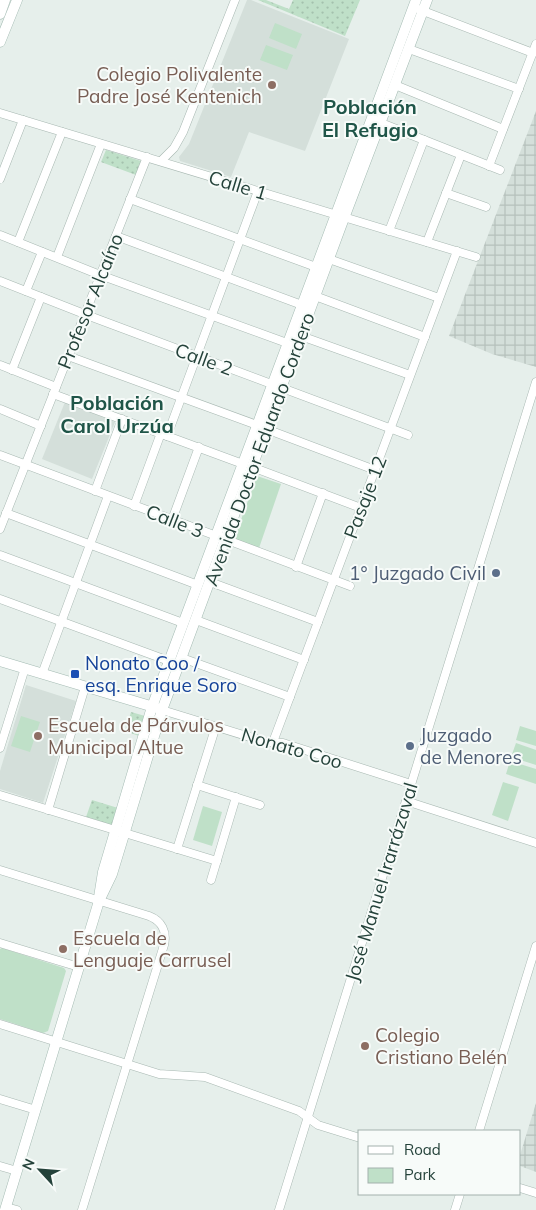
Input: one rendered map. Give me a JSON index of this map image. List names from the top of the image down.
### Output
{
  "streets": {
    "street": [
      "Calle 1",
      "Profesor Alcaíno",
      "Calle 2",
      "Avenida Doctor Eduardo Cordero",
      "Pasaje 12",
      "Calle 3",
      "Nonato Coo",
      "José Manuel Irarrázaval"
    ]
  },
  "crossings": [
    ["Calle 1", "Profesor Alcaíno"],
    ["Calle 1", "Avenida Doctor Eduardo Cordero"],
    ["Calle 1", "Pasaje 12"],
    ["Profesor Alcaíno", "Calle 2"],
    ["Profesor Alcaíno", "Calle 3"],
    ["Calle 2", "Avenida Doctor Eduardo Cordero"],
    ["Calle 2", "Pasaje 12"],
    ["Avenida Doctor Eduardo Cordero", "Calle 3"],
    ["Avenida Doctor Eduardo Cordero", "Nonato Coo"],
    ["Pasaje 12", "Calle 3"],
    ["Pasaje 12", "Nonato Coo"],
    ["Nonato Coo", "José Manuel Irarrázaval"]
  ],
  "districts": ["Población El Refugio", "Población Carol Urzúa"],
  "places": {
    "other": [
      "Colegio Polivalente Padre José Kentenich",
      "1° Juzgado Civil",
      "Escuela de Párvulos Municipal Altue",
      "Juzgado de Menores",
      "Escuela de Lenguaje Carrusel",
      "Colegio Cristiano Belén"
    ],
    "transit": ["Nonato Coo / esq. Enrique Soro"]
  },
  "legend": ["Road", "Park"],
  "north": "top left"
}
